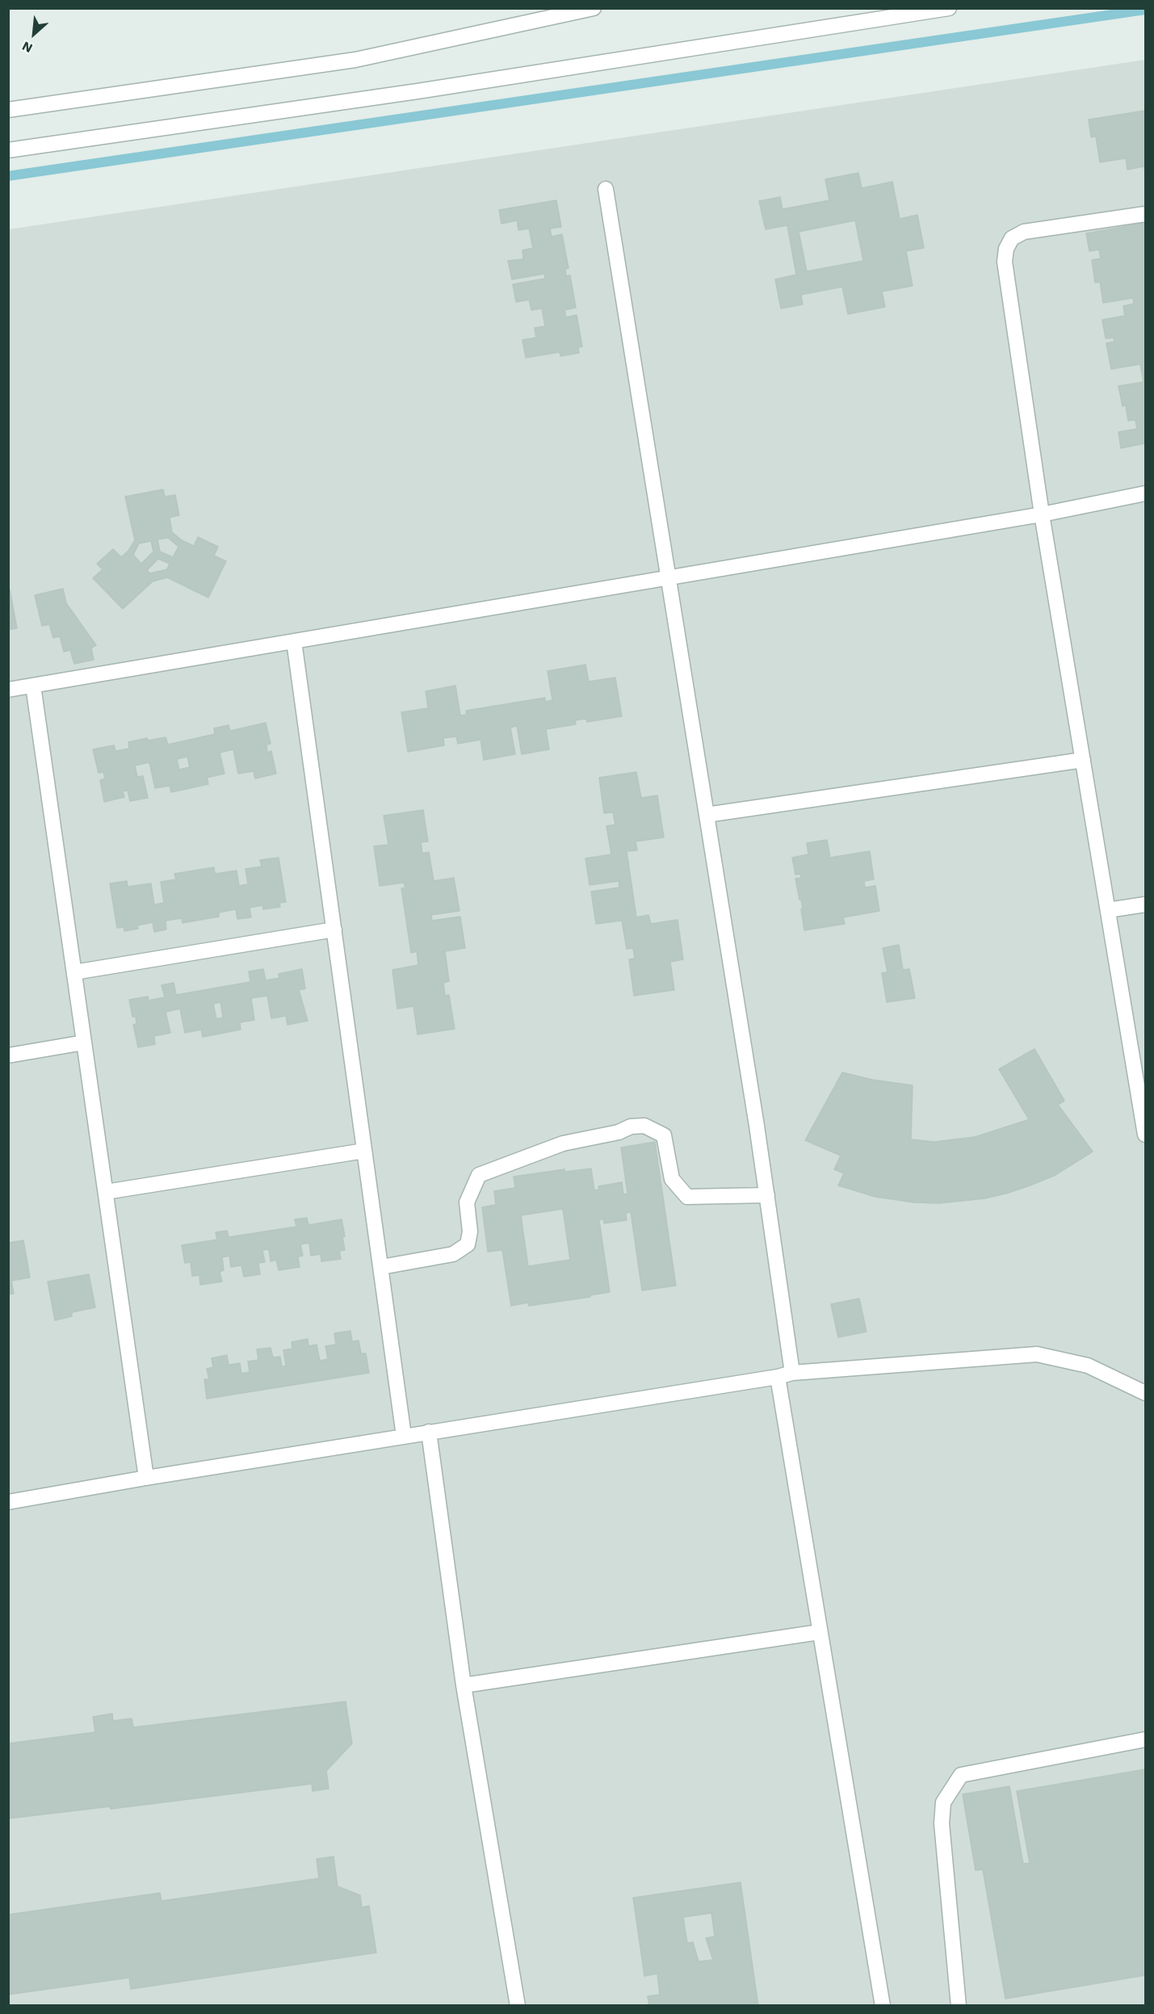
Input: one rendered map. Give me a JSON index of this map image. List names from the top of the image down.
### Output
{
  "north": "bottom left"
}
